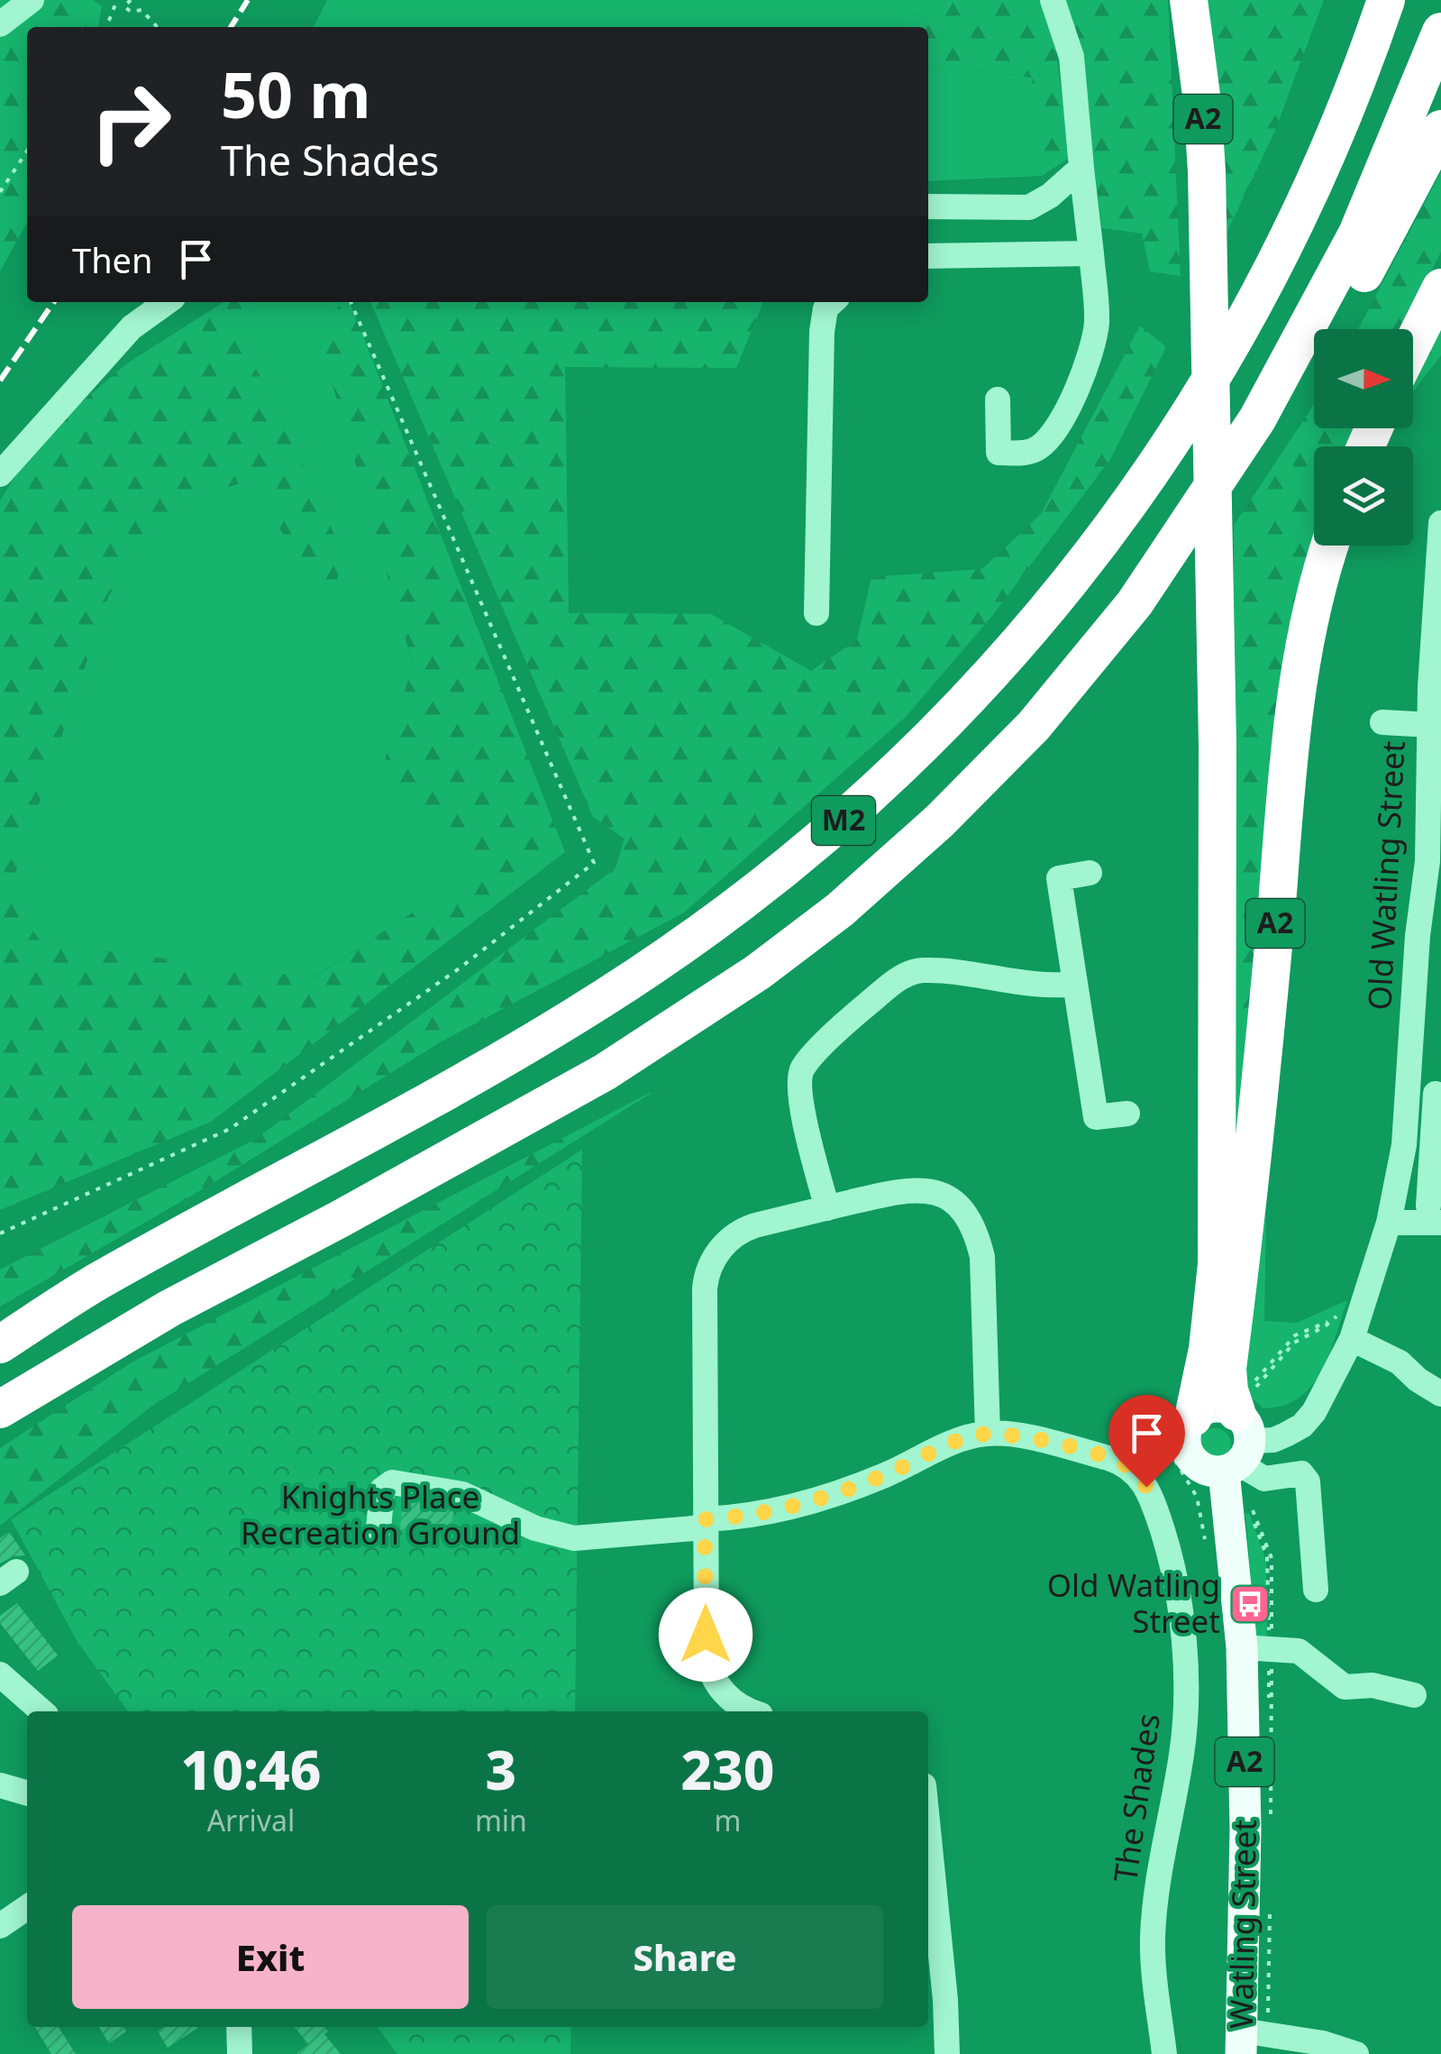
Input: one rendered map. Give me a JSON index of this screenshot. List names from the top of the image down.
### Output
{
  "streets": {
    "highway": ["A2", "M2"],
    "main road": ["Watling Street"],
    "street": ["Old Watling Street", "The Shades"]
  },
  "crossings": [
    ["A2", "Old Watling Street"],
    ["A2", "Watling Street"],
    ["Old Watling Street", "Watling Street"]
  ],
  "parks": ["Knights Place Recreation Ground"],
  "places": {
    "bus stop": ["Old Watling Street"]
  },
  "north": "right",
  "page": {
    "turn": ["50 m", "The Shades"],
    "then": "Then",
    "eta": [
      "10:46",
      "Arrival",
      "3",
      "min",
      "230",
      "m"
    ],
    "buttons": ["Exit", "Share"]
  }
}
